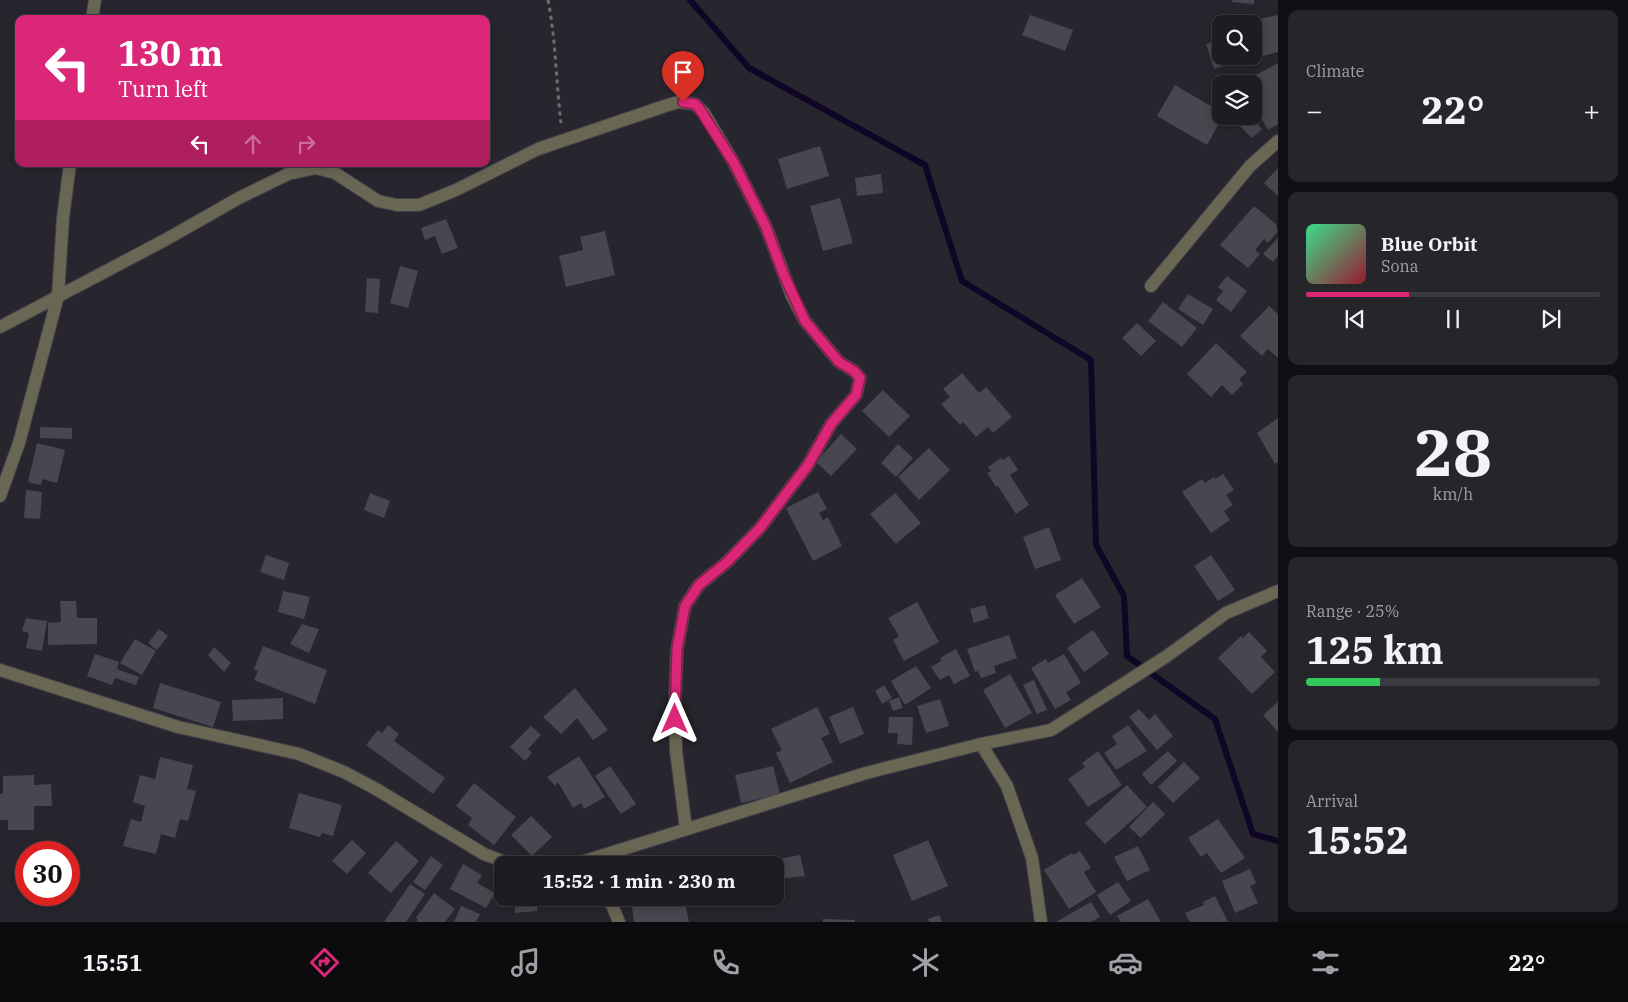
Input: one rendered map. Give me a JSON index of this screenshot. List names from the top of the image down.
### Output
{
  "page": {
    "tile": [
      "Climate",
      ["28", "km/h"],
      ["Range · 25%", "125 km"],
      ["Arrival", "15:52"]
    ],
    "turn": ["130 m", "Turn left"],
    "heat": ["−", "22°", "+"],
    "song": ["Blue Orbit", "Sona"],
    "limit": "30",
    "trip": "15:52 · 1 min · 230 m",
    "tabs": ["15:51", "22°"]
  }
}
